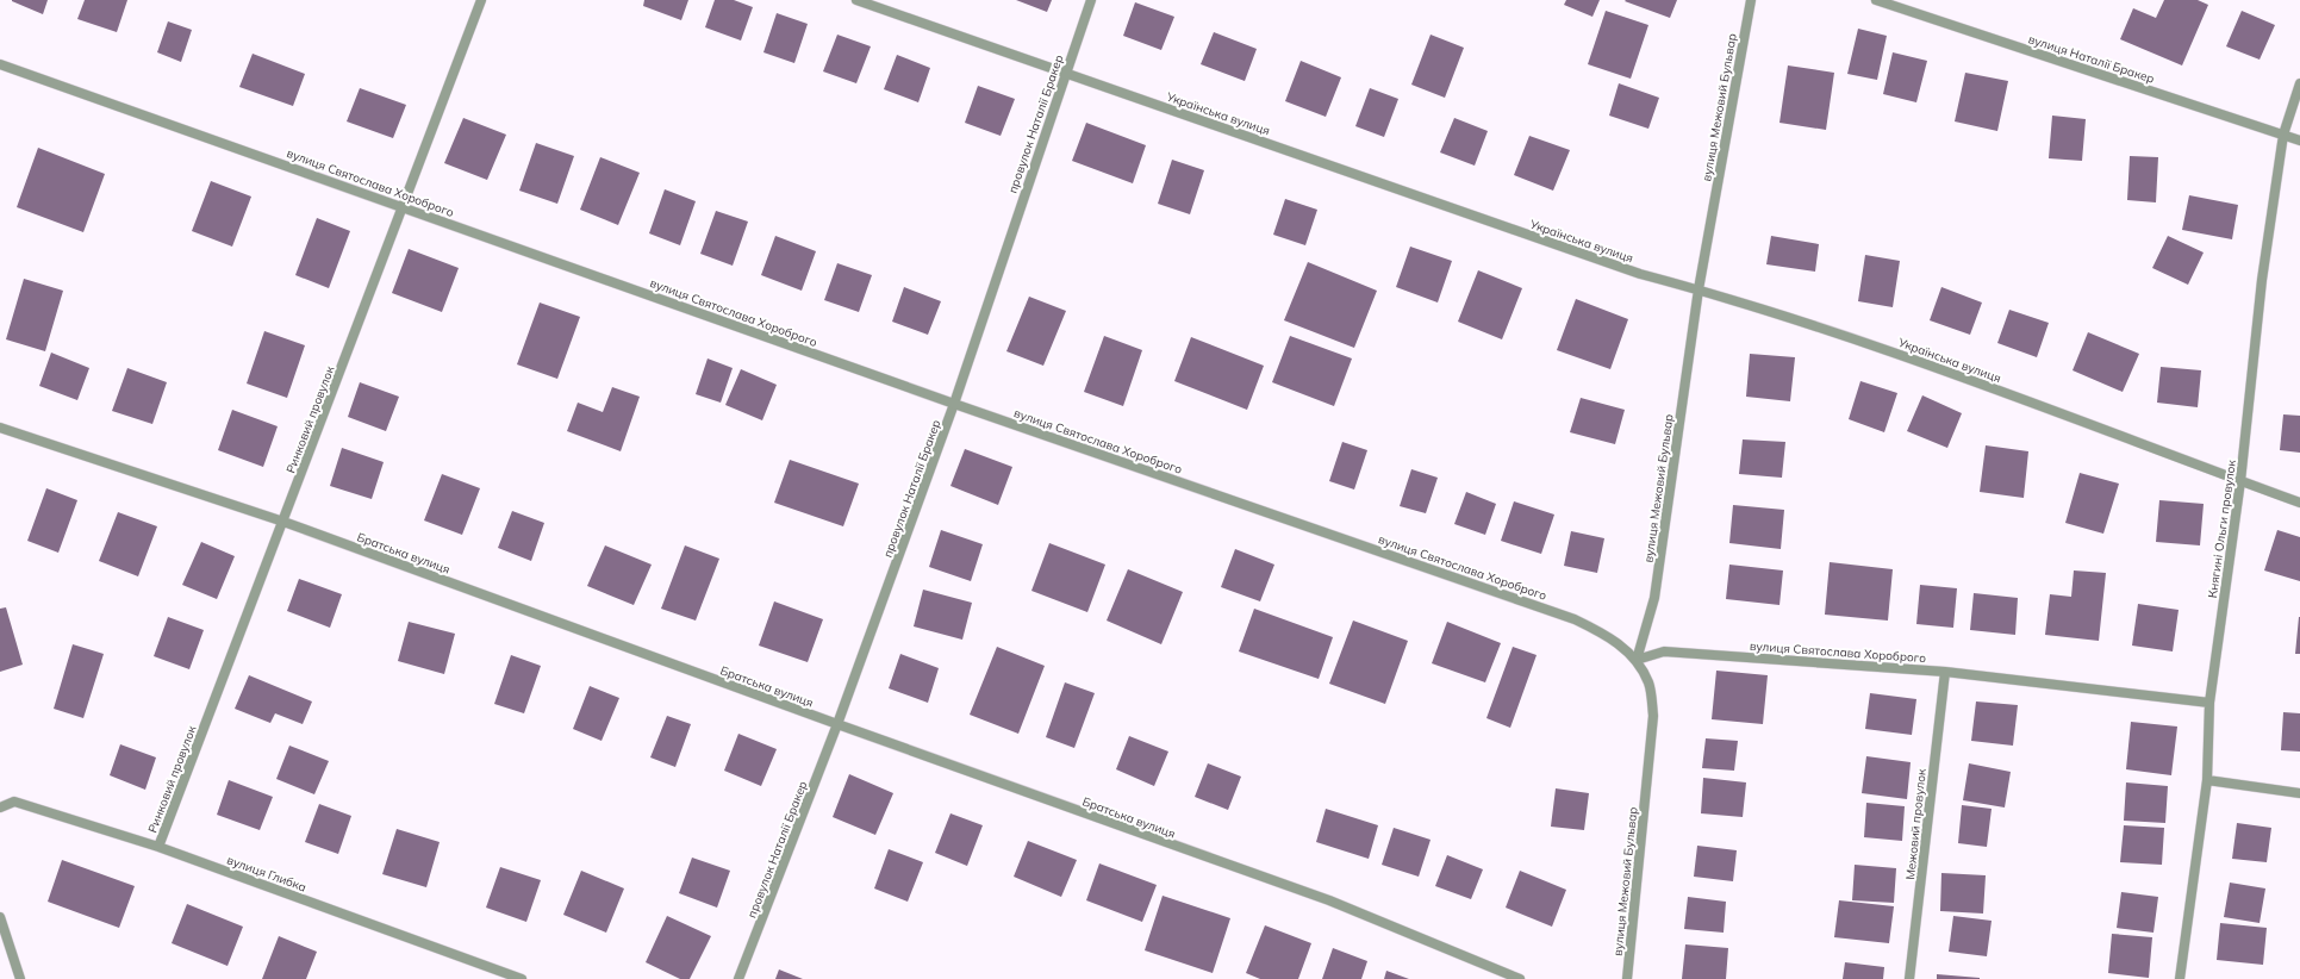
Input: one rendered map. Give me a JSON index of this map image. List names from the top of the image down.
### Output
{
  "streets": {
    "street": [
      "вулиця Наталії Бракер",
      "вулиця Межовий Бульвар",
      "Українська вулиця",
      "провулок Наталії Бракер",
      "вулиця Святослава Хороброго",
      "Ринковий провулок",
      "Княгині Ольги провулок",
      "Братська вулиця",
      "Межовий провулок",
      "вулиця Глибка"
    ]
  },
  "crossings": [
    ["вулиця Наталії Бракер", "Княгині Ольги провулок"],
    ["вулиця Межовий Бульвар", "Українська вулиця"],
    ["вулиця Межовий Бульвар", "вулиця Святослава Хороброго"],
    ["Українська вулиця", "провулок Наталії Бракер"],
    ["Українська вулиця", "Княгині Ольги провулок"],
    ["провулок Наталії Бракер", "вулиця Святослава Хороброго"],
    ["провулок Наталії Бракер", "Братська вулиця"],
    ["вулиця Святослава Хороброго", "Ринковий провулок"],
    ["вулиця Святослава Хороброго", "Княгині Ольги провулок"],
    ["вулиця Святослава Хороброго", "Межовий провулок"],
    ["Ринковий провулок", "Братська вулиця"],
    ["Ринковий провулок", "вулиця Глибка"]
  ]
}
